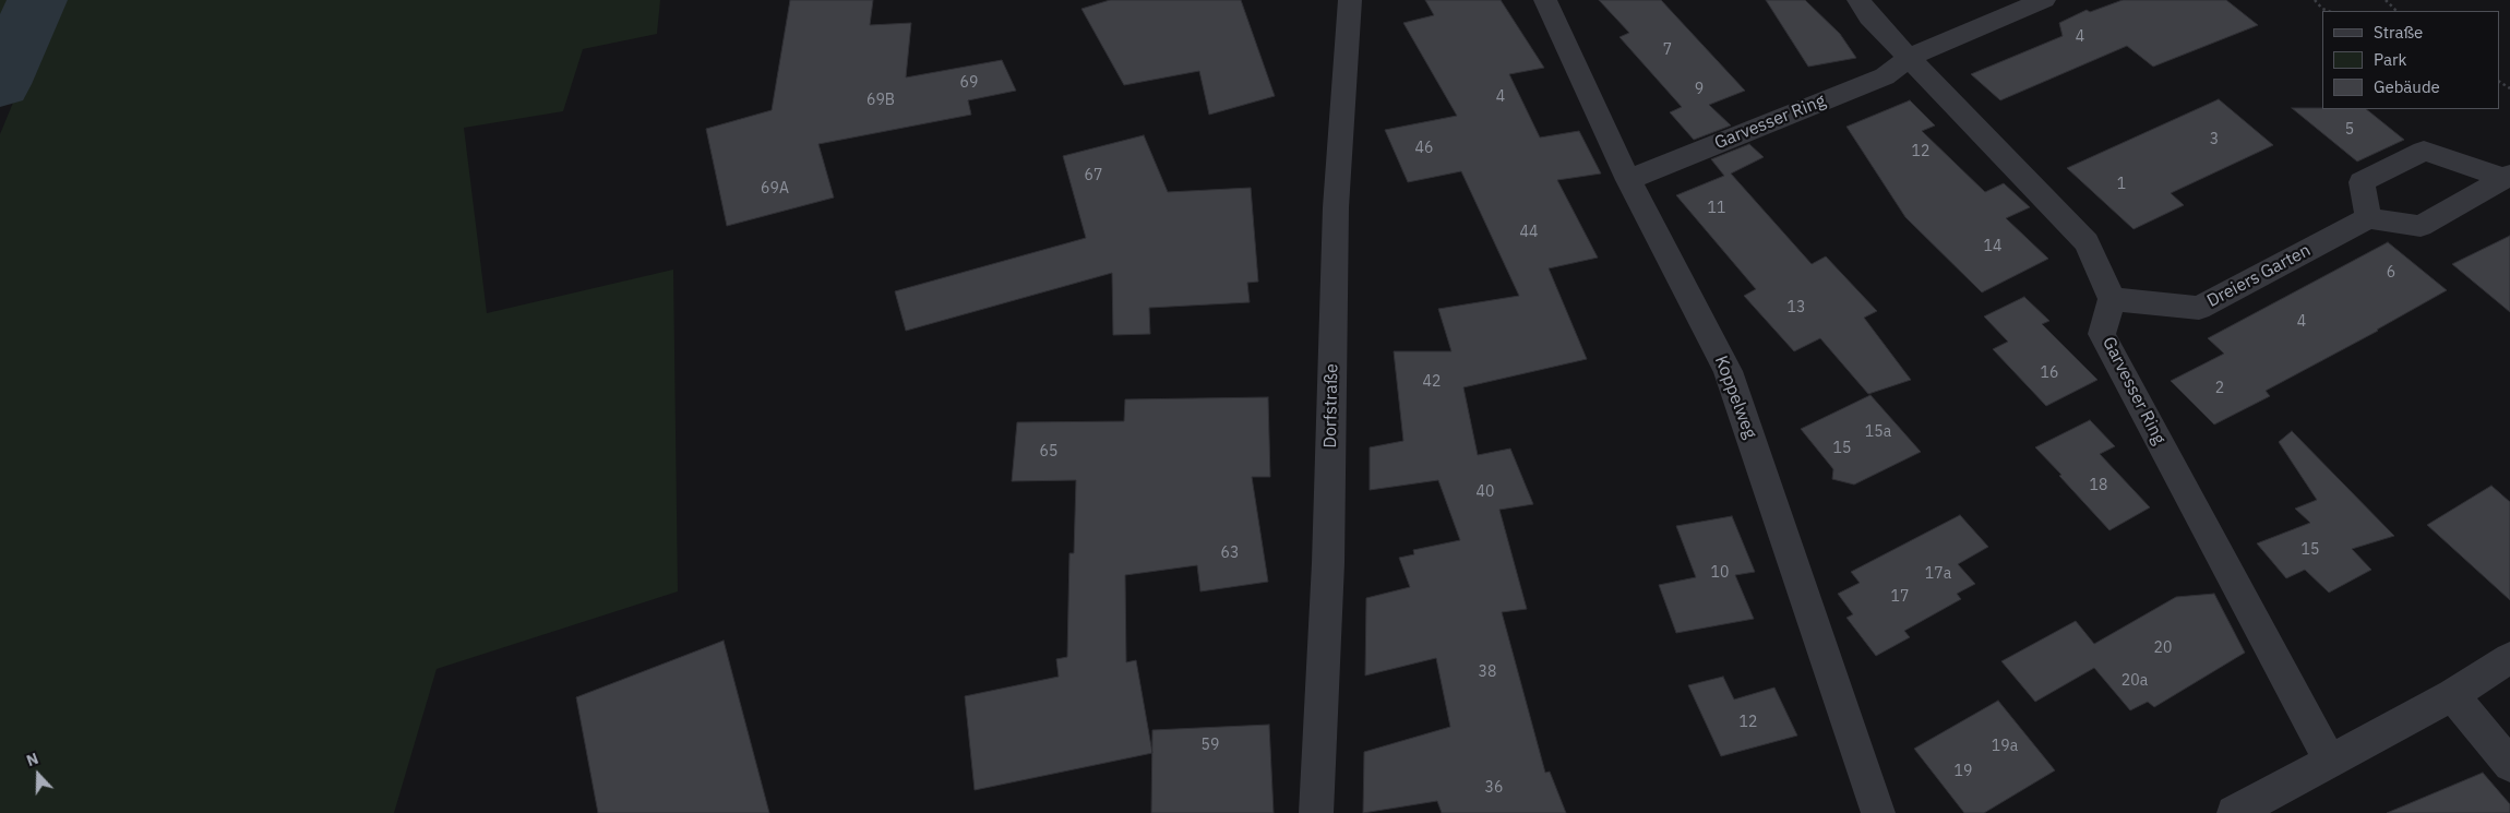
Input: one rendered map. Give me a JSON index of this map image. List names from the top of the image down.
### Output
{
  "streets": {
    "street": [
      "Garvesser Ring",
      "Dreiers Garten",
      "Koppelweg",
      "Dorfstraße"
    ]
  },
  "crossings": [
    ["Garvesser Ring", "Dreiers Garten"],
    ["Garvesser Ring", "Koppelweg"]
  ],
  "house_numbers": [
    "4",
    "7",
    "69",
    "9",
    "4",
    "69B",
    "5",
    "3",
    "46",
    "12",
    "67",
    "1",
    "69A",
    "11",
    "44",
    "14",
    "6",
    "13",
    "4",
    "16",
    "42",
    "2",
    "15a",
    "15",
    "65",
    "18",
    "40",
    "15",
    "63",
    "10",
    "17a",
    "17",
    "20",
    "38",
    "20a",
    "12",
    "59",
    "19a",
    "19",
    "36"
  ],
  "legend": ["Straße", "Park", "Gebäude"],
  "north": "top"
}
